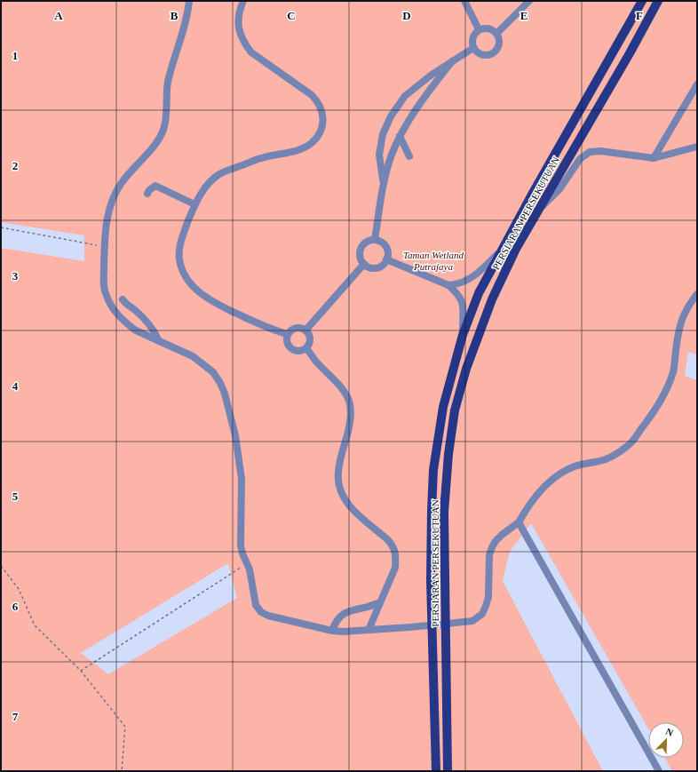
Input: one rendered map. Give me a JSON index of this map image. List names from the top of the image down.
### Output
{
  "streets": {
    "main road": ["PERSIARAN PERSEKUTUAN"]
  },
  "parks": ["Taman Wetland Putrajaya"],
  "north": "top right",
  "grid": {
    "columns": [
      "A",
      "B",
      "C",
      "D",
      "E",
      "F"
    ],
    "rows": [
      "1",
      "2",
      "3",
      "4",
      "5",
      "6",
      "7"
    ]
  }
}
